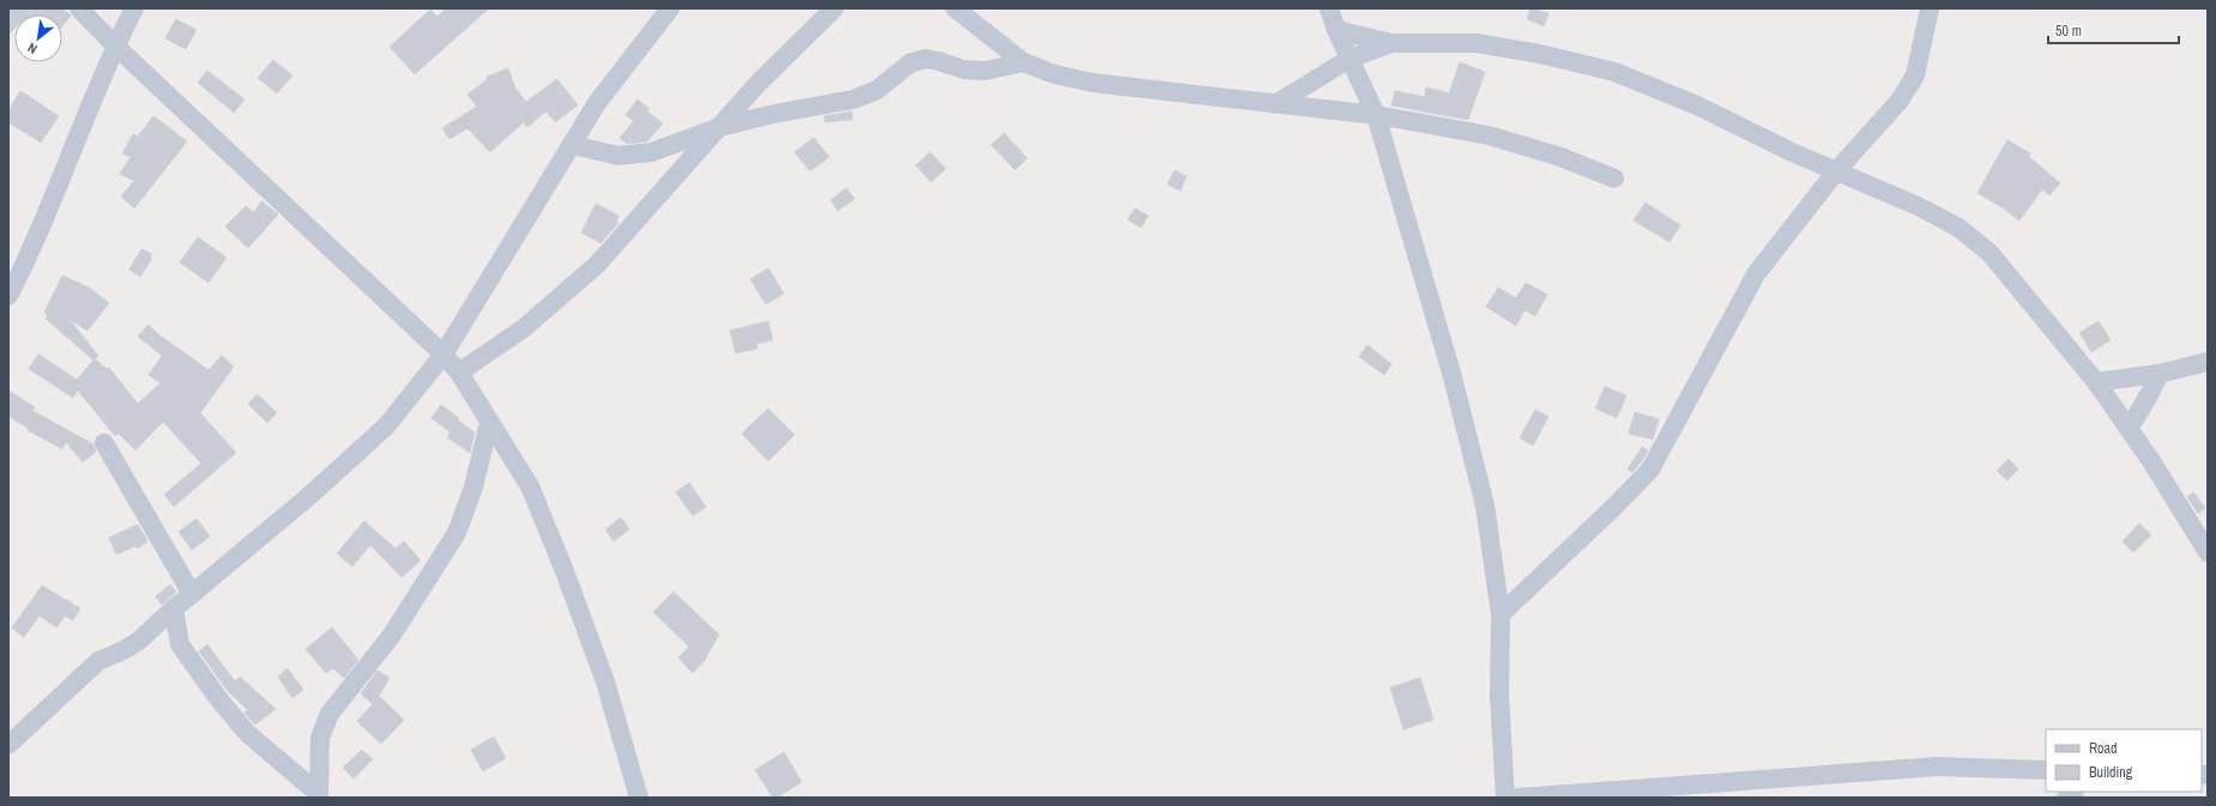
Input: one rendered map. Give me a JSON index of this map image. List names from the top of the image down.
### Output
{
  "legend": ["Road", "Building"],
  "scale_bar": "50 m",
  "north": "bottom left"
}
